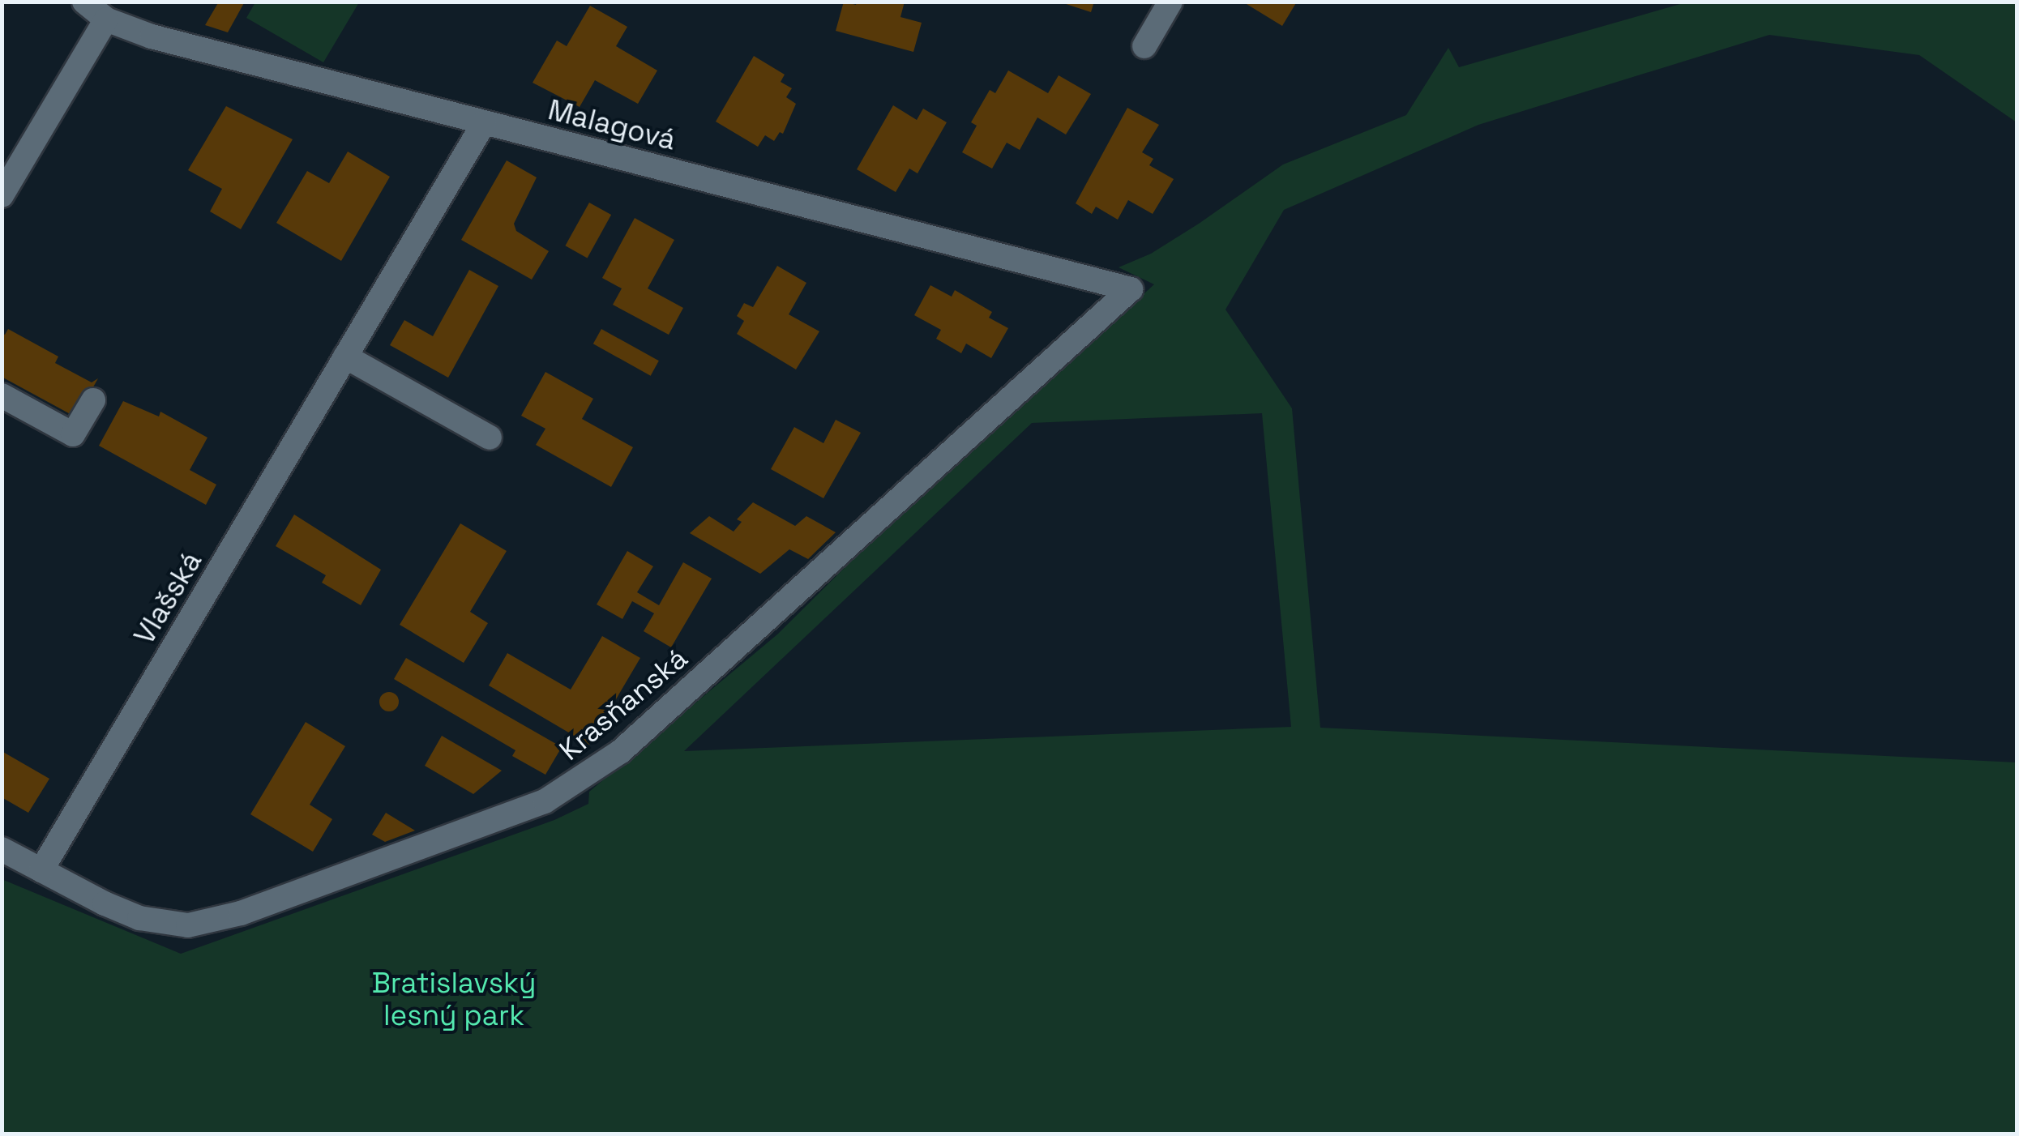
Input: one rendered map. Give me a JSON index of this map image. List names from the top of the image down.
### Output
{
  "streets": {
    "street": ["Malagová", "Vlašská", "Krasňanská"]
  },
  "crossings": [
    ["Malagová", "Vlašská"],
    ["Malagová", "Krasňanská"],
    ["Vlašská", "Krasňanská"]
  ],
  "parks": ["Bratislavský lesný park"]
}
